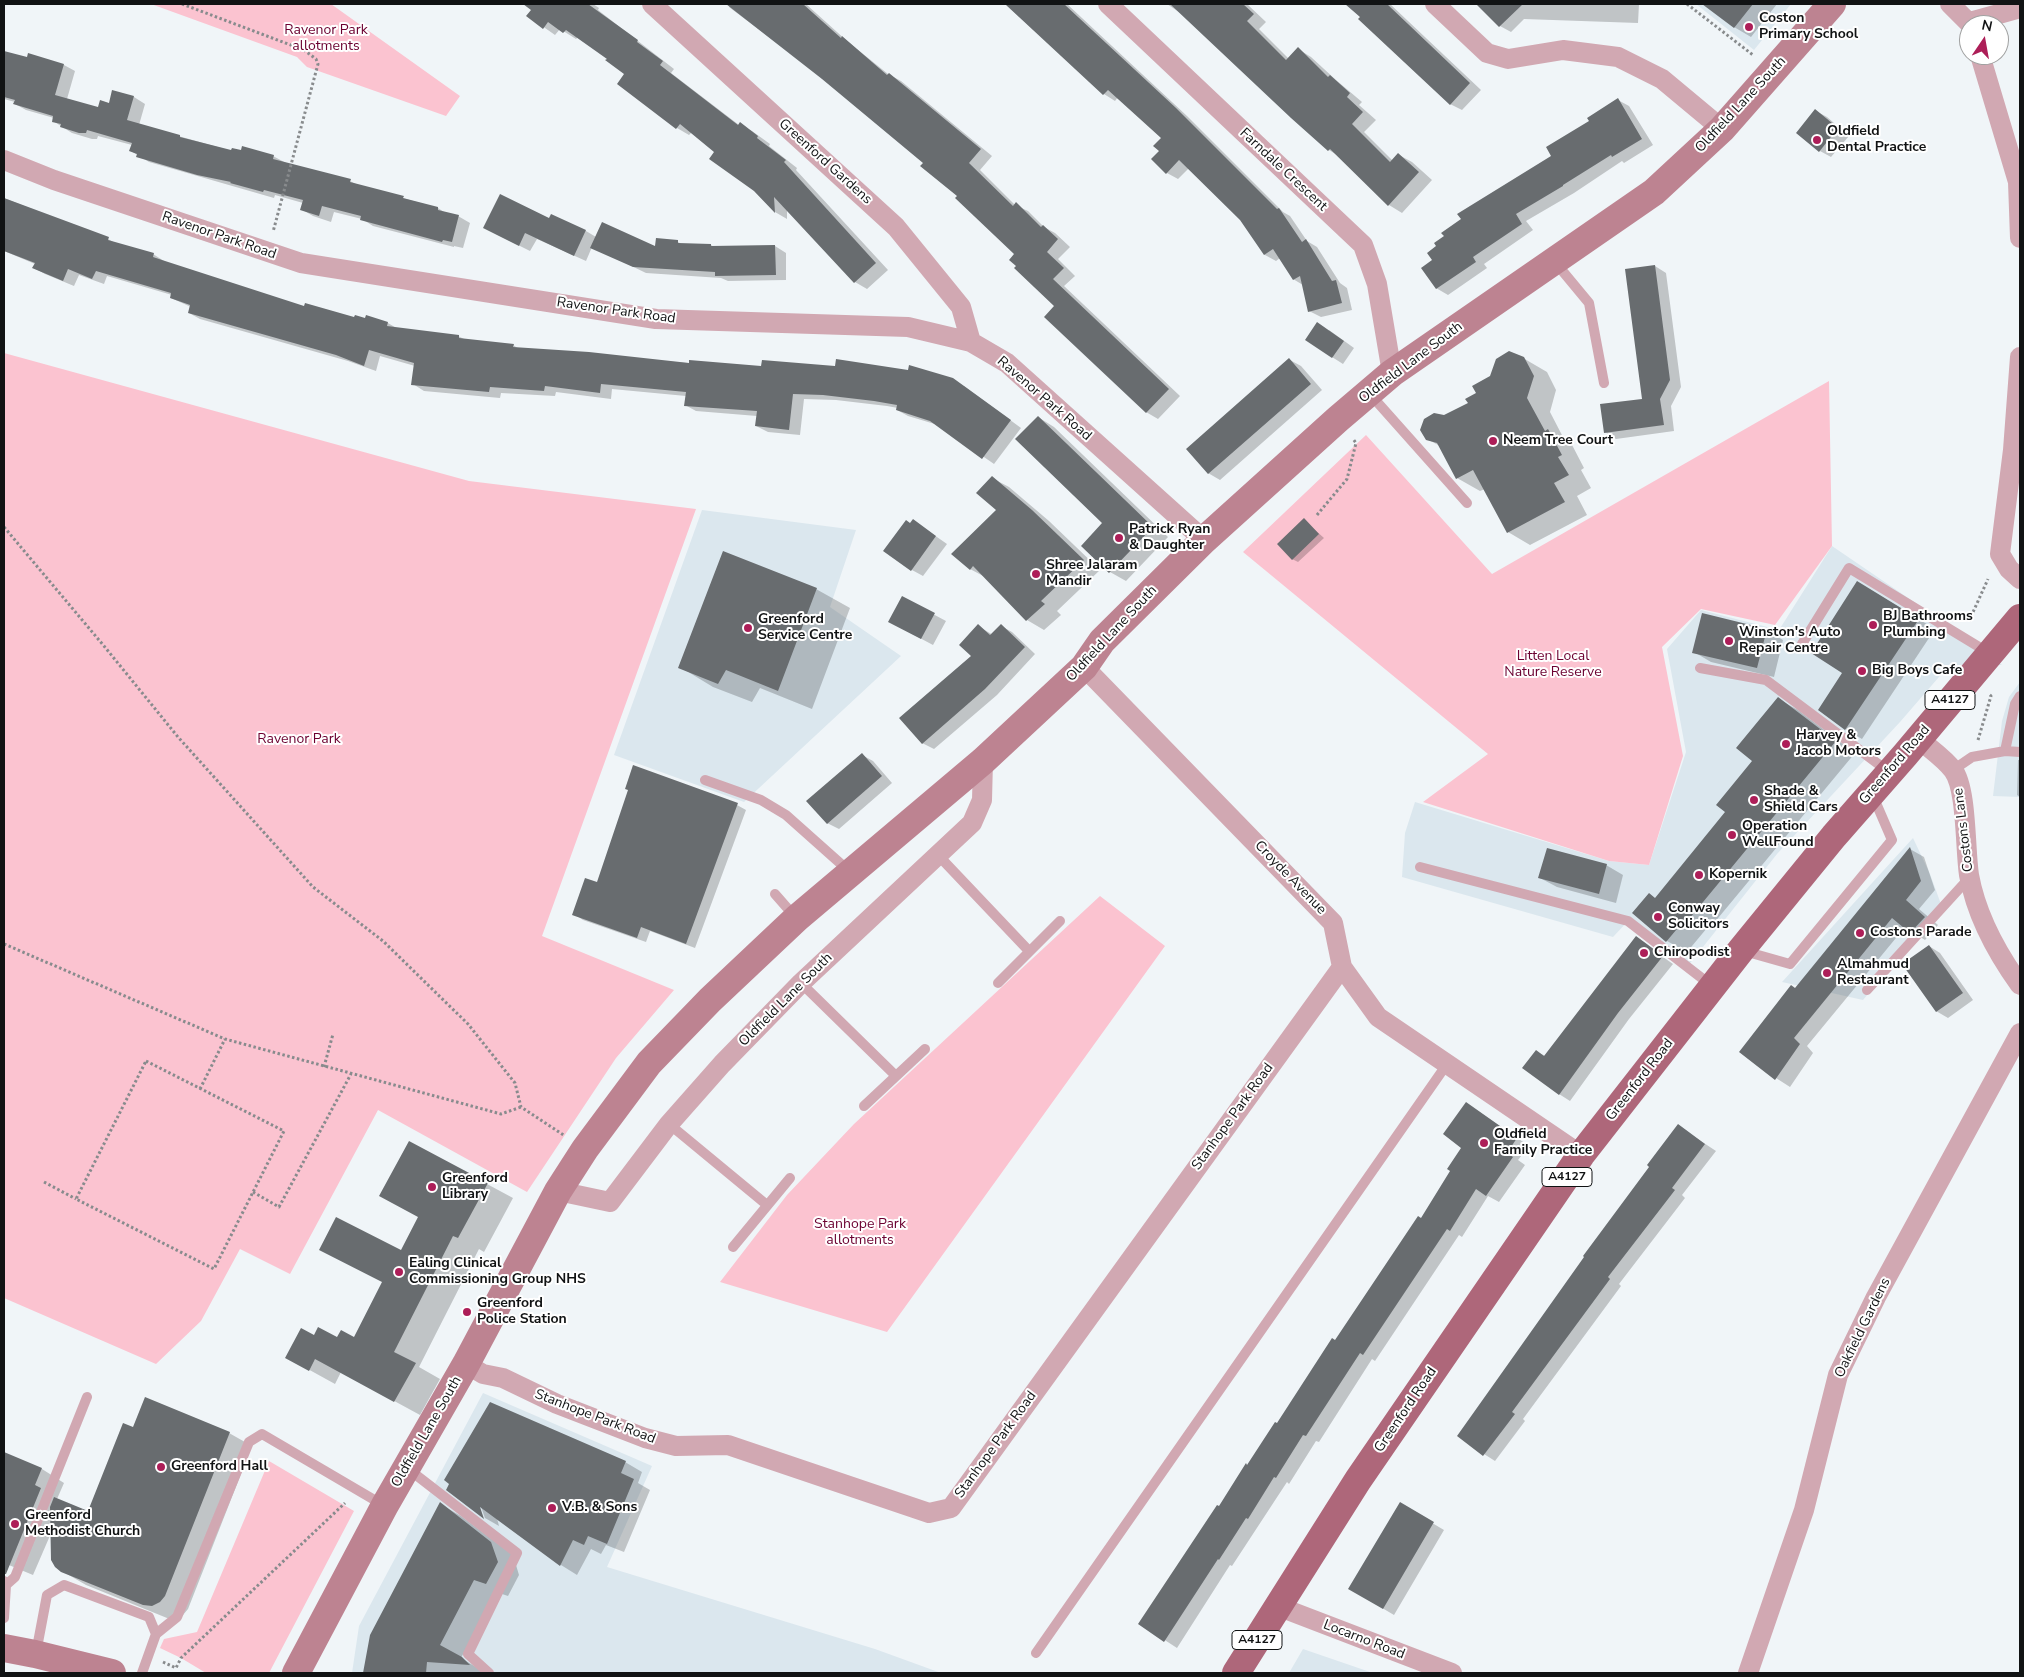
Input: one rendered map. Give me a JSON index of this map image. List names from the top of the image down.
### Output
{
  "streets": {
    "main road": ["A4127", "Greenford Road"],
    "street": [
      "Oldfield Lane South",
      "Greenford Gardens",
      "Farndale Crescent",
      "Ravenor Park Road",
      "Costons Lane",
      "Croyde Avenue",
      "Stanhope Park Road",
      "Oakfield Gardens",
      "Locarno Road"
    ]
  },
  "crossings": [
    ["Oldfield Lane South", "Farndale Crescent"],
    ["Oldfield Lane South", "Ravenor Park Road"],
    ["Oldfield Lane South", "Croyde Avenue"],
    ["Oldfield Lane South", "Stanhope Park Road"],
    ["Greenford Gardens", "Ravenor Park Road"],
    ["Greenford Road", "Costons Lane"],
    ["Greenford Road", "Croyde Avenue"],
    ["Greenford Road", "Locarno Road"],
    ["Croyde Avenue", "Stanhope Park Road"]
  ],
  "parks": [
    "Ravenor Park allotments",
    "Litten Local Nature Reserve",
    "Ravenor Park",
    "Stanhope Park allotments"
  ],
  "places": [
    "Coston Primary School",
    "Oldfield Dental Practice",
    "Neem Tree Court",
    "Patrick Ryan & Daughter",
    "Shree Jalaram Mandir",
    "BJ Bathrooms Plumbing",
    "Greenford Service Centre",
    "Winston's Auto Repair Centre",
    "Big Boys Cafe",
    "Harvey & Jacob Motors",
    "Shade & Shield Cars",
    "Operation WellFound",
    "Kopernik",
    "Conway Solicitors",
    "Costons Parade",
    "Chiropodist",
    "Almahmud Restaurant",
    "Oldfield Family Practice",
    "Greenford Library",
    "Ealing Clinical Commissioning Group NHS",
    "Greenford Police Station",
    "Greenford Hall",
    "V.B. & Sons",
    "Greenford Methodist Church"
  ],
  "north": "top"
}
